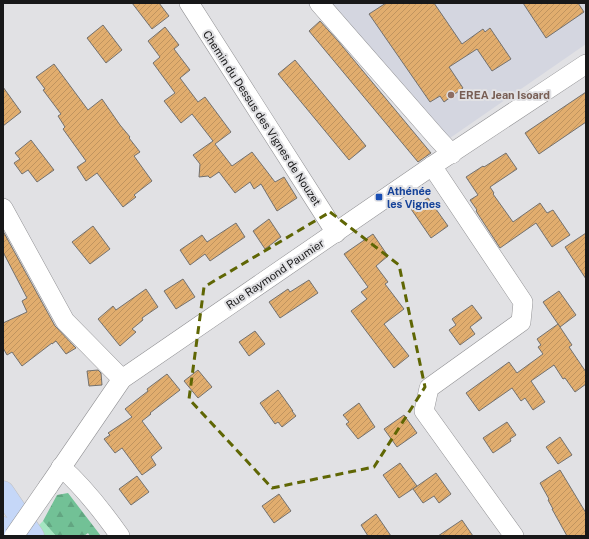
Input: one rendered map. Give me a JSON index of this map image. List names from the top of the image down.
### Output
{
  "streets": {
    "street": ["Chemin du Dessus des Vignes de Nouzet", "Rue Raymond Paumier"]
  },
  "crossings": [
    ["Chemin du Dessus des Vignes de Nouzet", "Rue Raymond Paumier"]
  ],
  "places": {
    "other": ["EREA Jean Isoard"],
    "transit": ["Athénée les Vignes"]
  }
}
